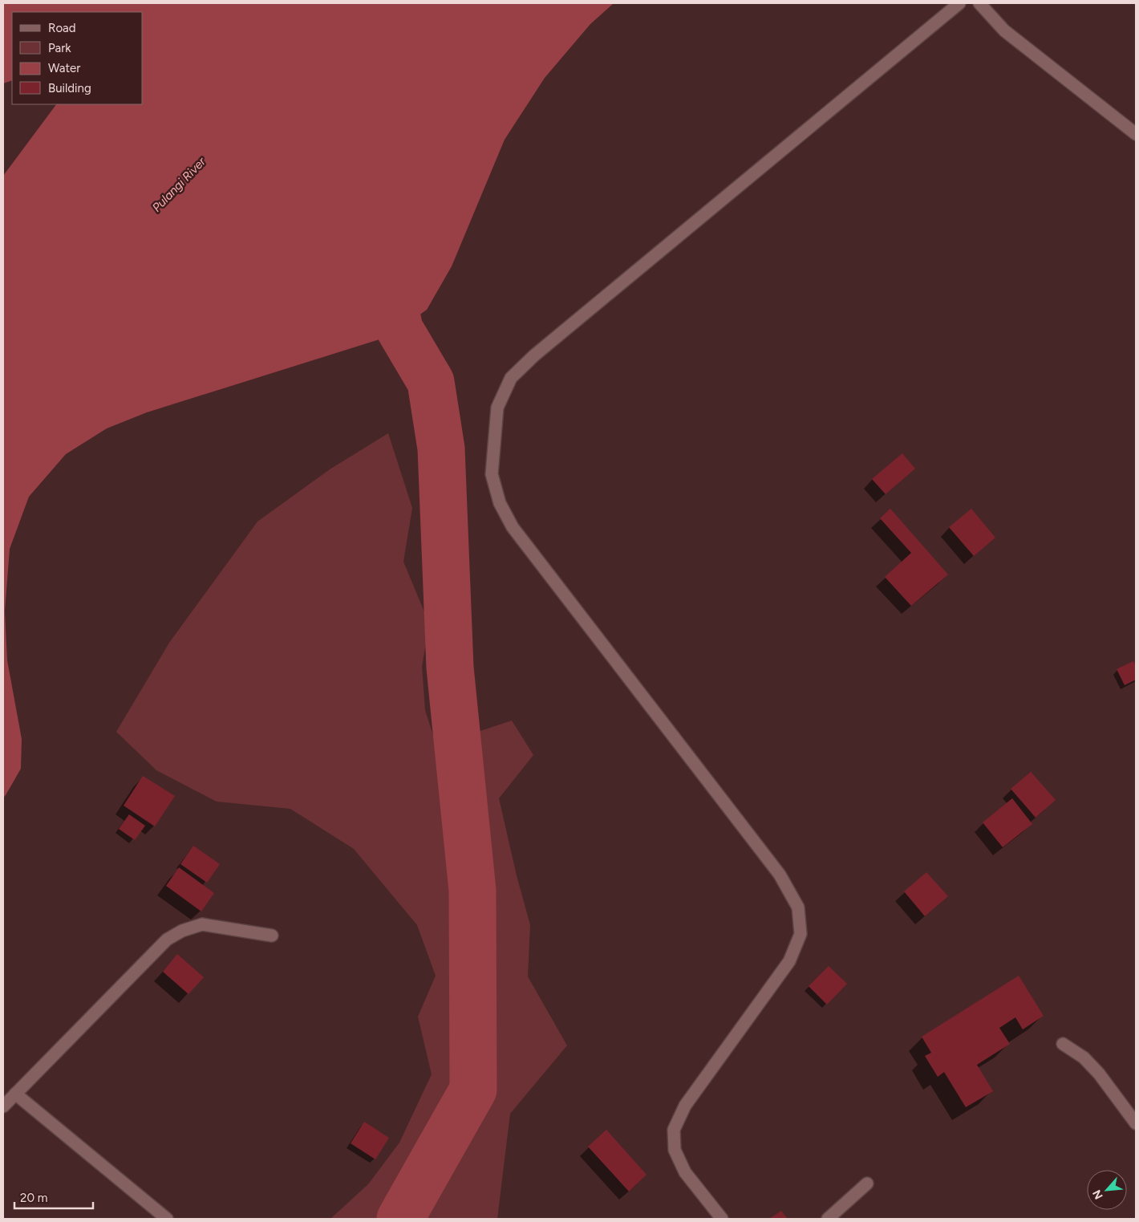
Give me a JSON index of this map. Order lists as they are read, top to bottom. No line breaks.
{"water":["Pulangi River"],"legend":["Road","Park","Water","Building"],"scale_bar":"20 m","north":"bottom left"}
